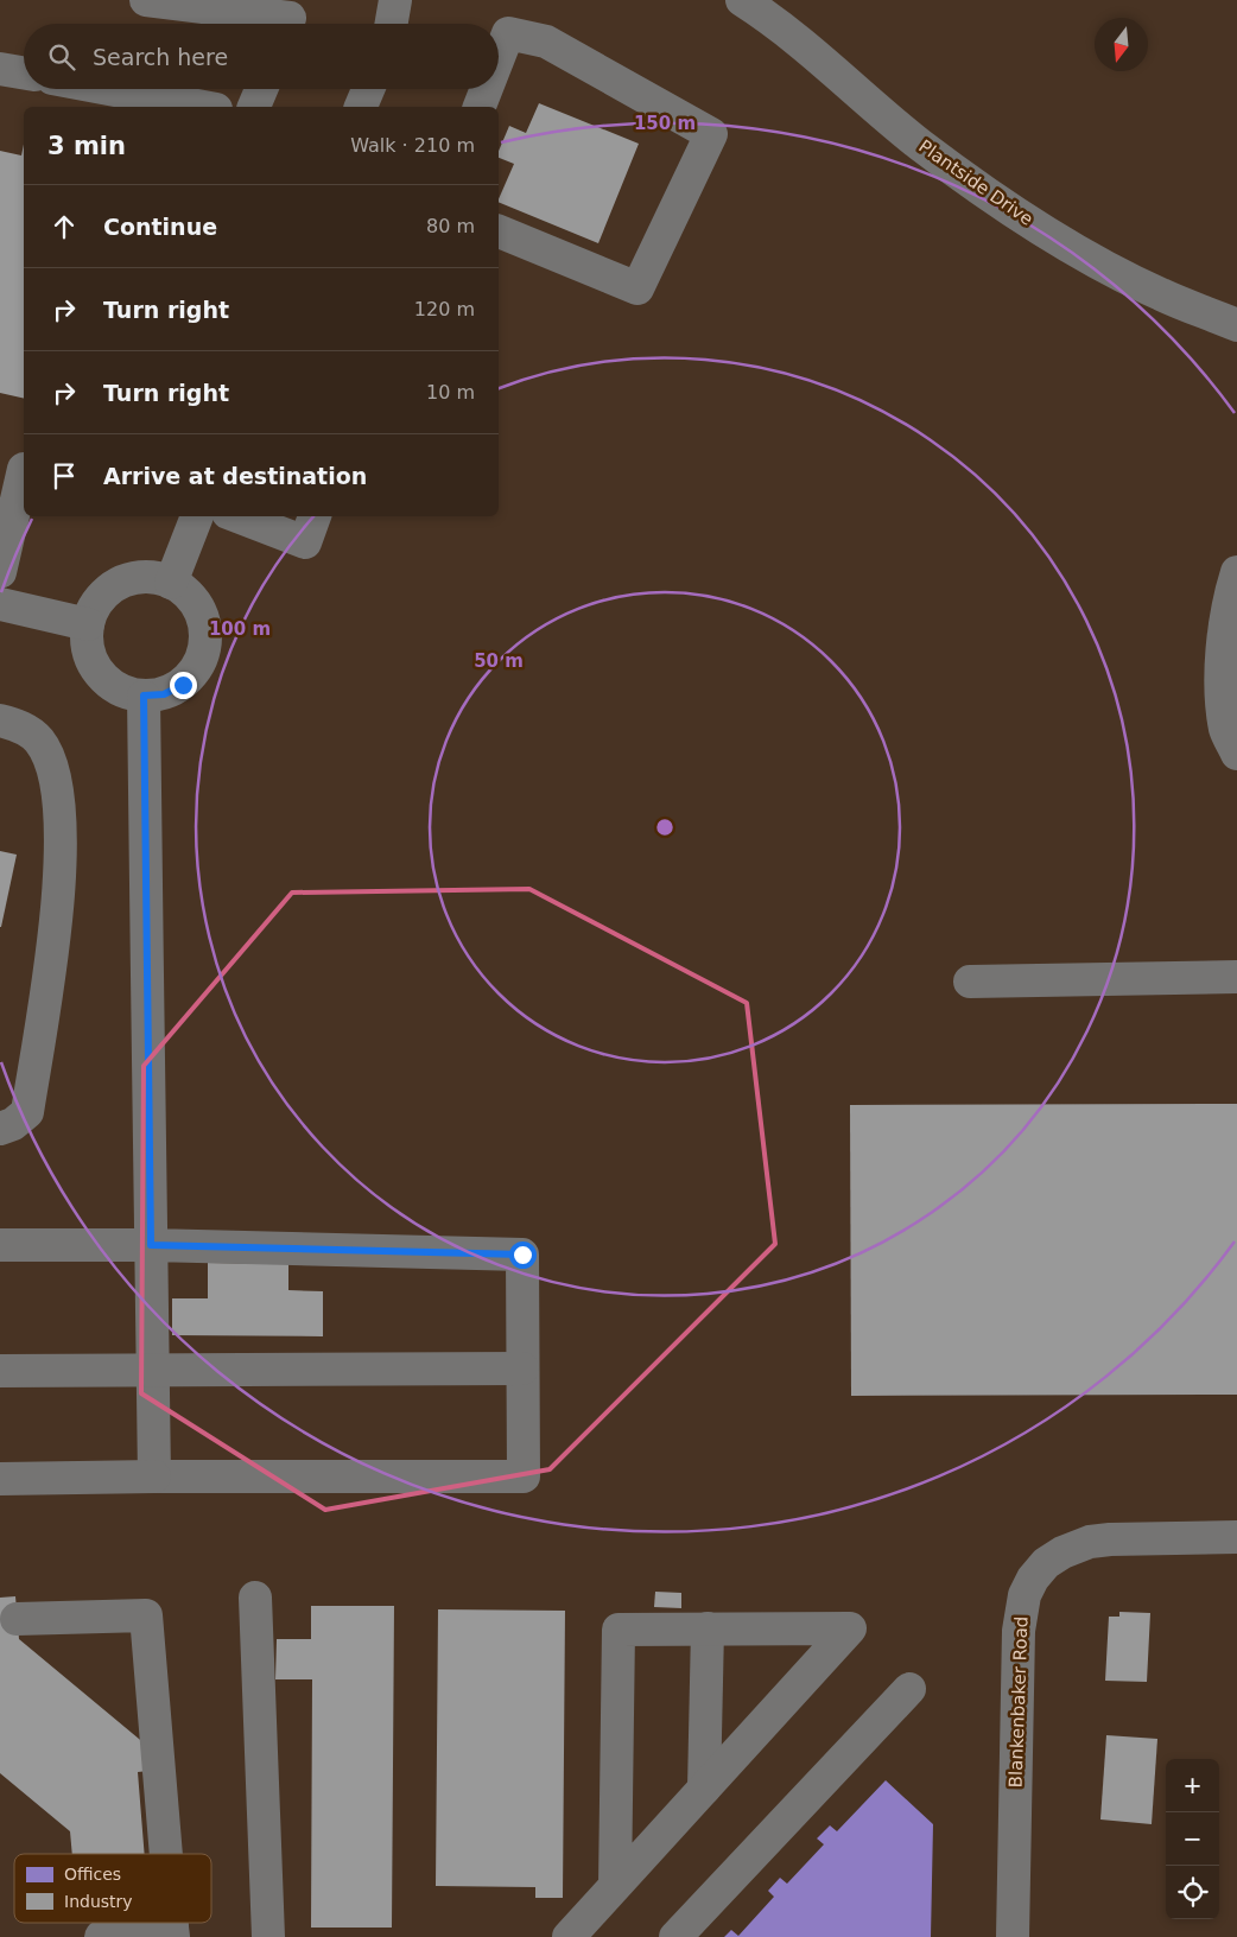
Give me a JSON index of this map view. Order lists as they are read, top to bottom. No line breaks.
{"streets":{"street":["Plantside Drive","Blankenbaker Road"]},"legend":["Offices","Industry"],"north":"bottom","page":{"search":"Search here","heading":["3 min","Walk · 210 m"],"list":[["Continue","80 m"],["Turn right","120 m"],["Turn right","10 m"],"Arrive at destination"],"map_buttons":["+","−"]},"rings":["150 m","100 m","50 m"]}
